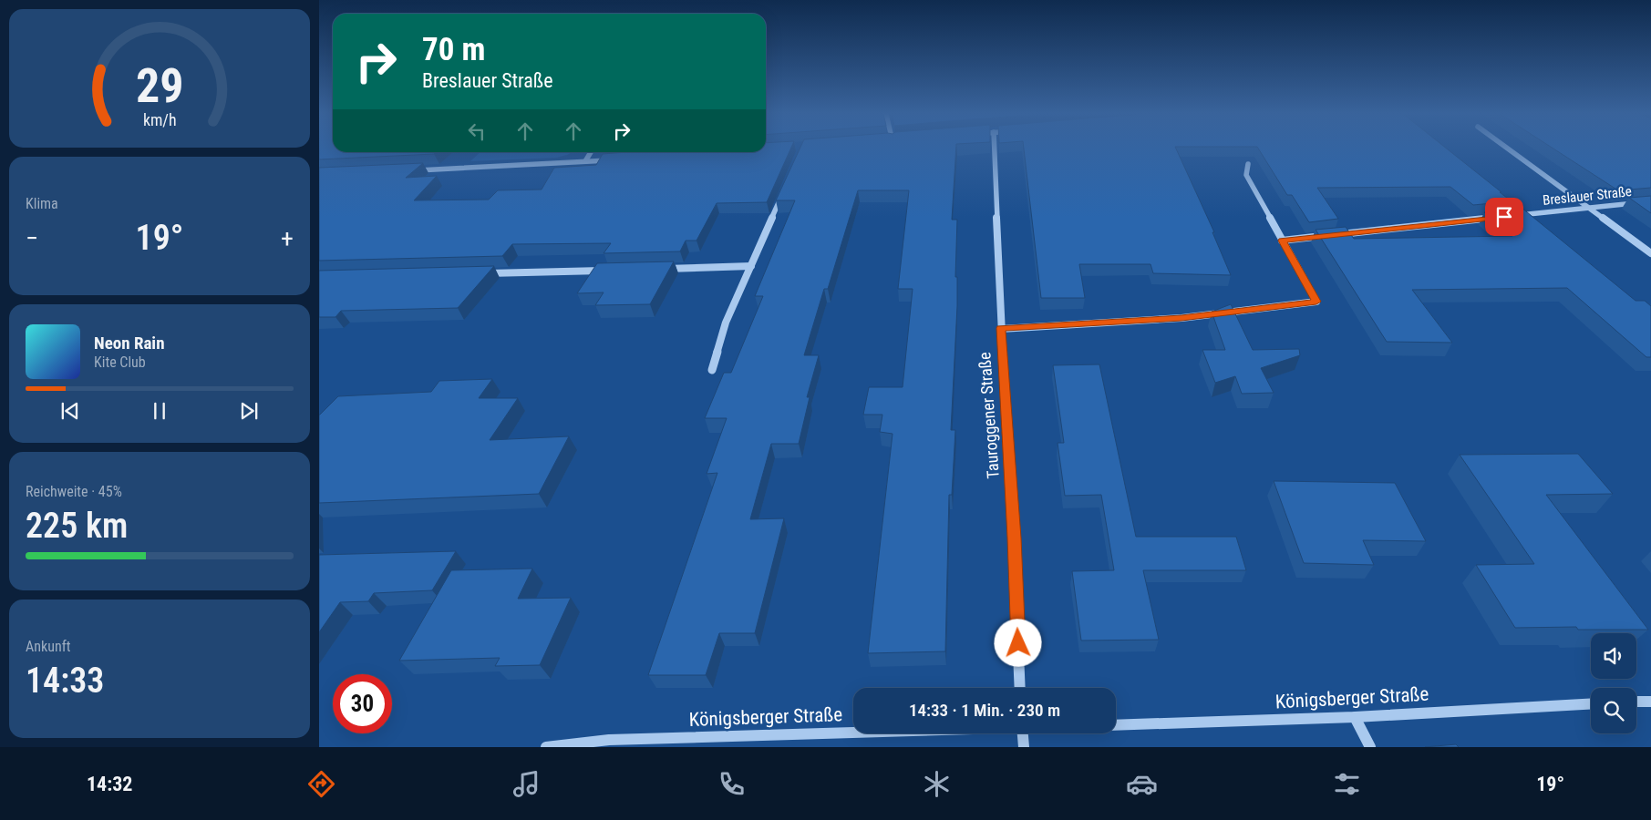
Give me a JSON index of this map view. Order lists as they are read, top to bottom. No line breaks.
{"streets":{"street":["Breslauer Straße","Tauroggener Straße","Königsberger Straße"]},"page":{"turn":["70 m","Breslauer Straße"],"tile":["Klima",["Reichweite · 45%","225 km"],["Ankunft","14:33"]],"heat":["−","19°","+"],"song":["Neon Rain","Kite Club"],"limit":"30","trip":"14:33 · 1 Min. · 230 m","tabs":["14:32","19°"],"gauge":["29","km/h"]}}
